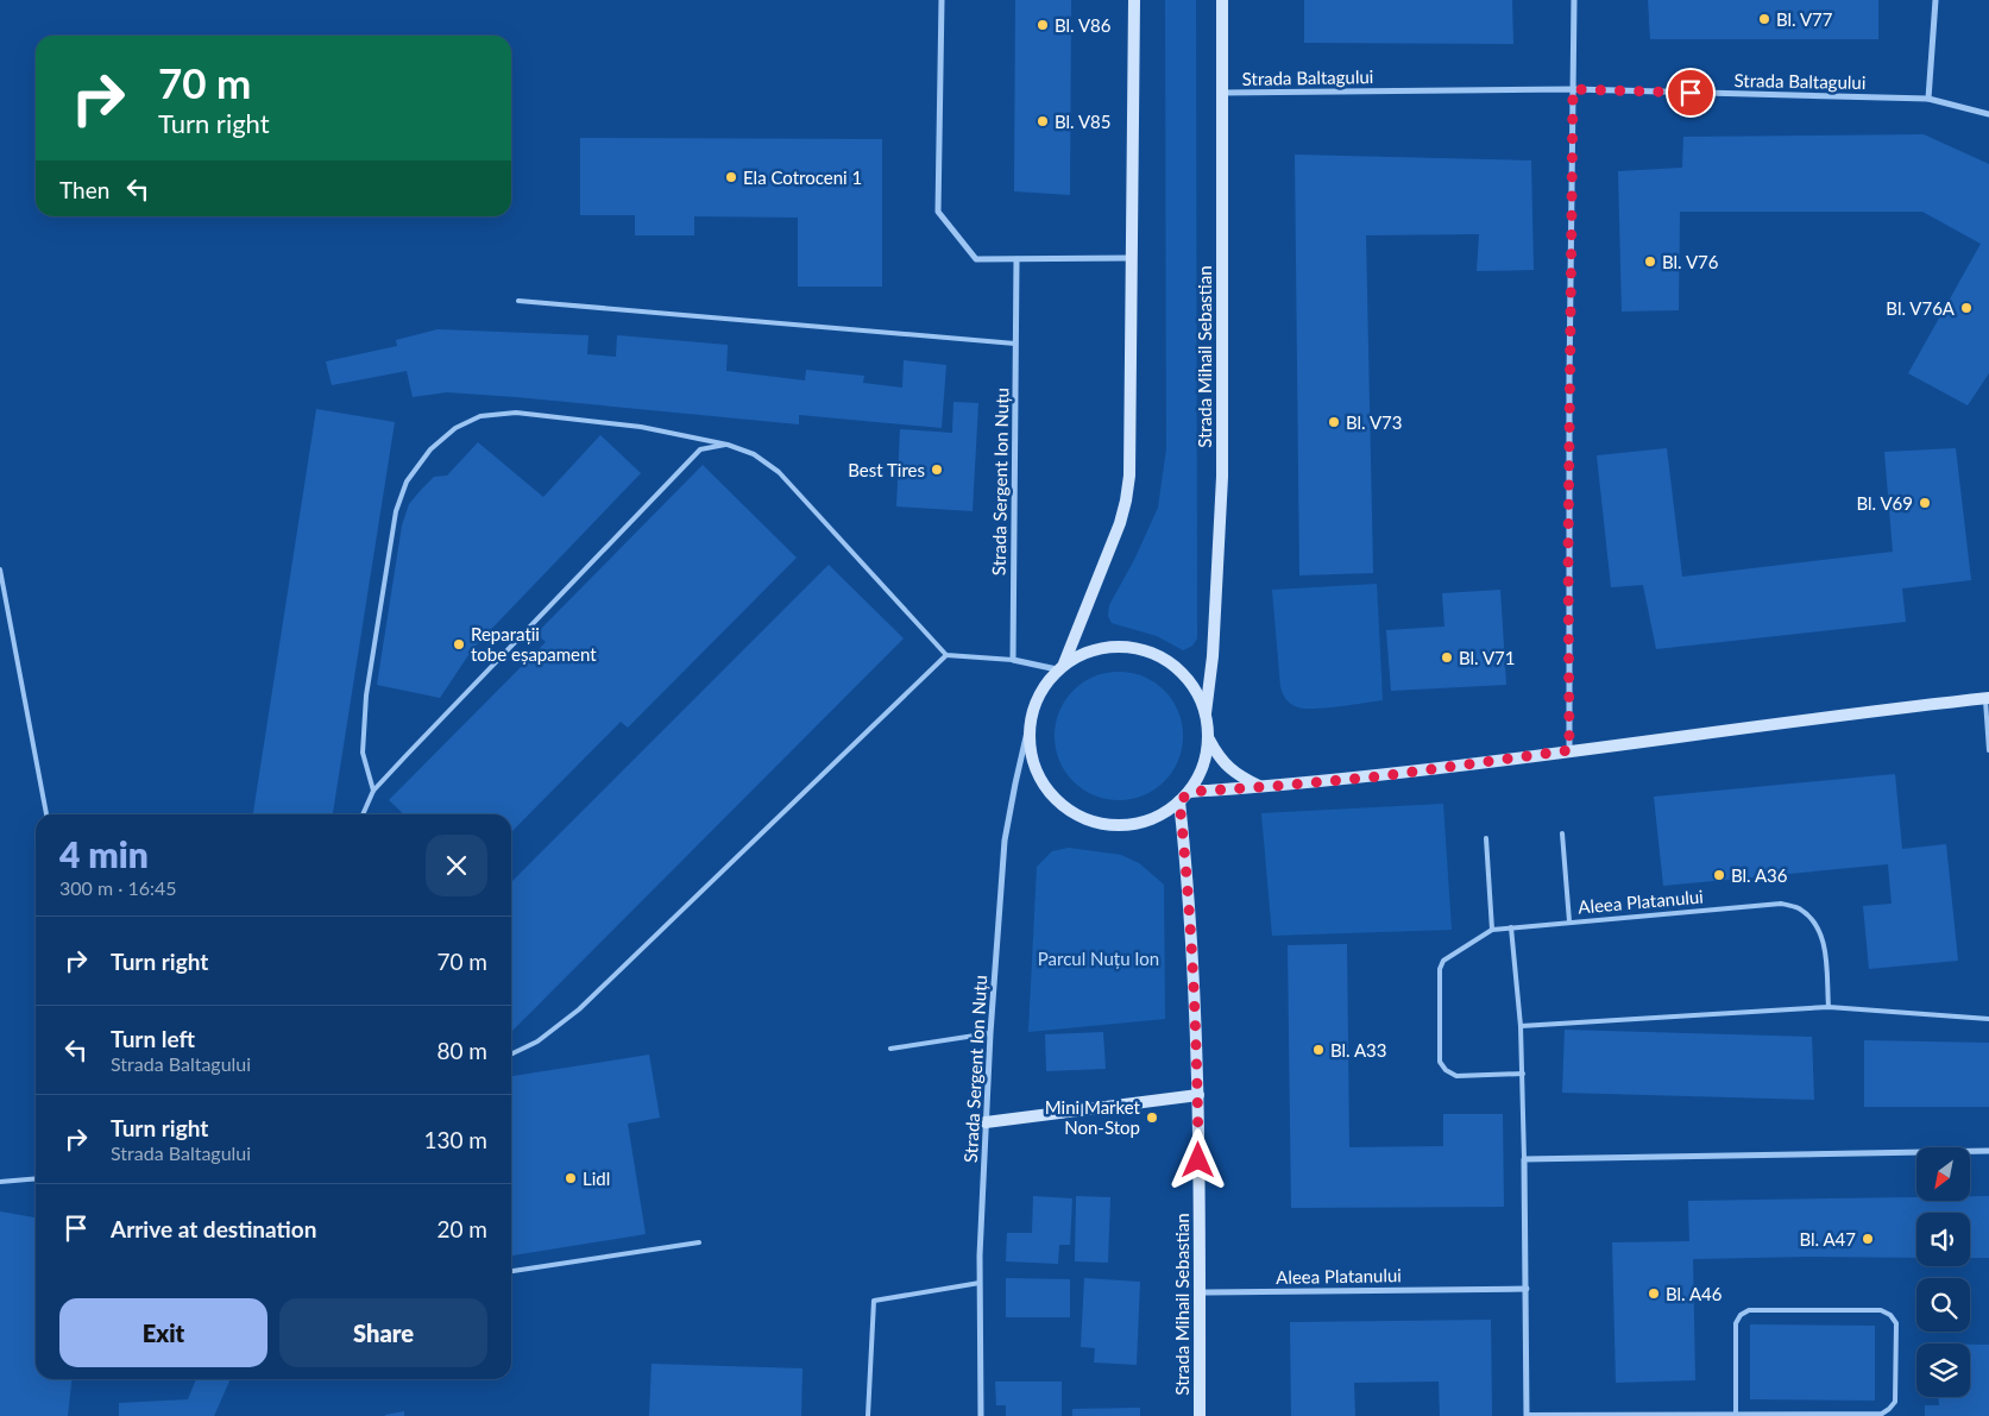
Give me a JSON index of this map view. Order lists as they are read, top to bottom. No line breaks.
{"streets":{"street":["Strada Baltagului","Strada Mihail Sebastian","Strada Sergent Ion Nuțu","Aleea Platanului"]},"crossings":[["Strada Baltagului","Strada Mihail Sebastian"],["Strada Mihail Sebastian","Strada Sergent Ion Nuțu"],["Strada Mihail Sebastian","Aleea Platanului"]],"parks":["Parcul Nuțu Ion"],"places":["Bl. V77","Bl. V86","Bl. V85","Ela Cotroceni 1","Bl. V76","Bl. V76A","Bl. V73","Best Tires","Bl. V69","Reparații tobe eșapament","Bl. V71","Bl. A36","Bl. A33","Mini Market Non-Stop","Lidl","Bl. A47","Bl. A46"],"north":"bottom left","page":{"turn":["70 m","Turn right"],"then":"Then","heading":["4 min","300 m · 16:45"],"list":[{"name":"Turn right","value":"70 m"},{"name":"Turn left","note":"Strada Baltagului","value":"80 m"},{"name":"Turn right","note":"Strada Baltagului","value":"130 m"},{"name":"Arrive at destination","value":"20 m"}],"buttons":["Exit","Share"]}}
